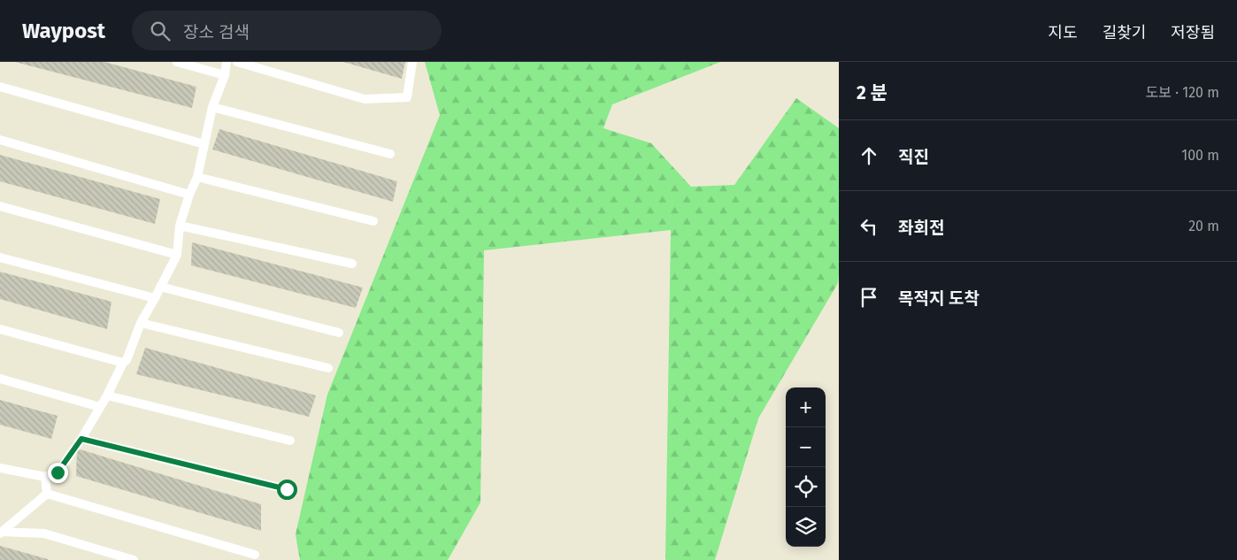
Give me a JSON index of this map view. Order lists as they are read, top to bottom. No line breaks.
{"page":{"header":"Waypost","search":"장소 검색","nav":["지도","길찾기","저장됨"],"heading":["2 분","도보 · 120 m"],"list":[["직진","100 m"],["좌회전","20 m"],"목적지 도착"],"map_buttons":["+","−"]}}
